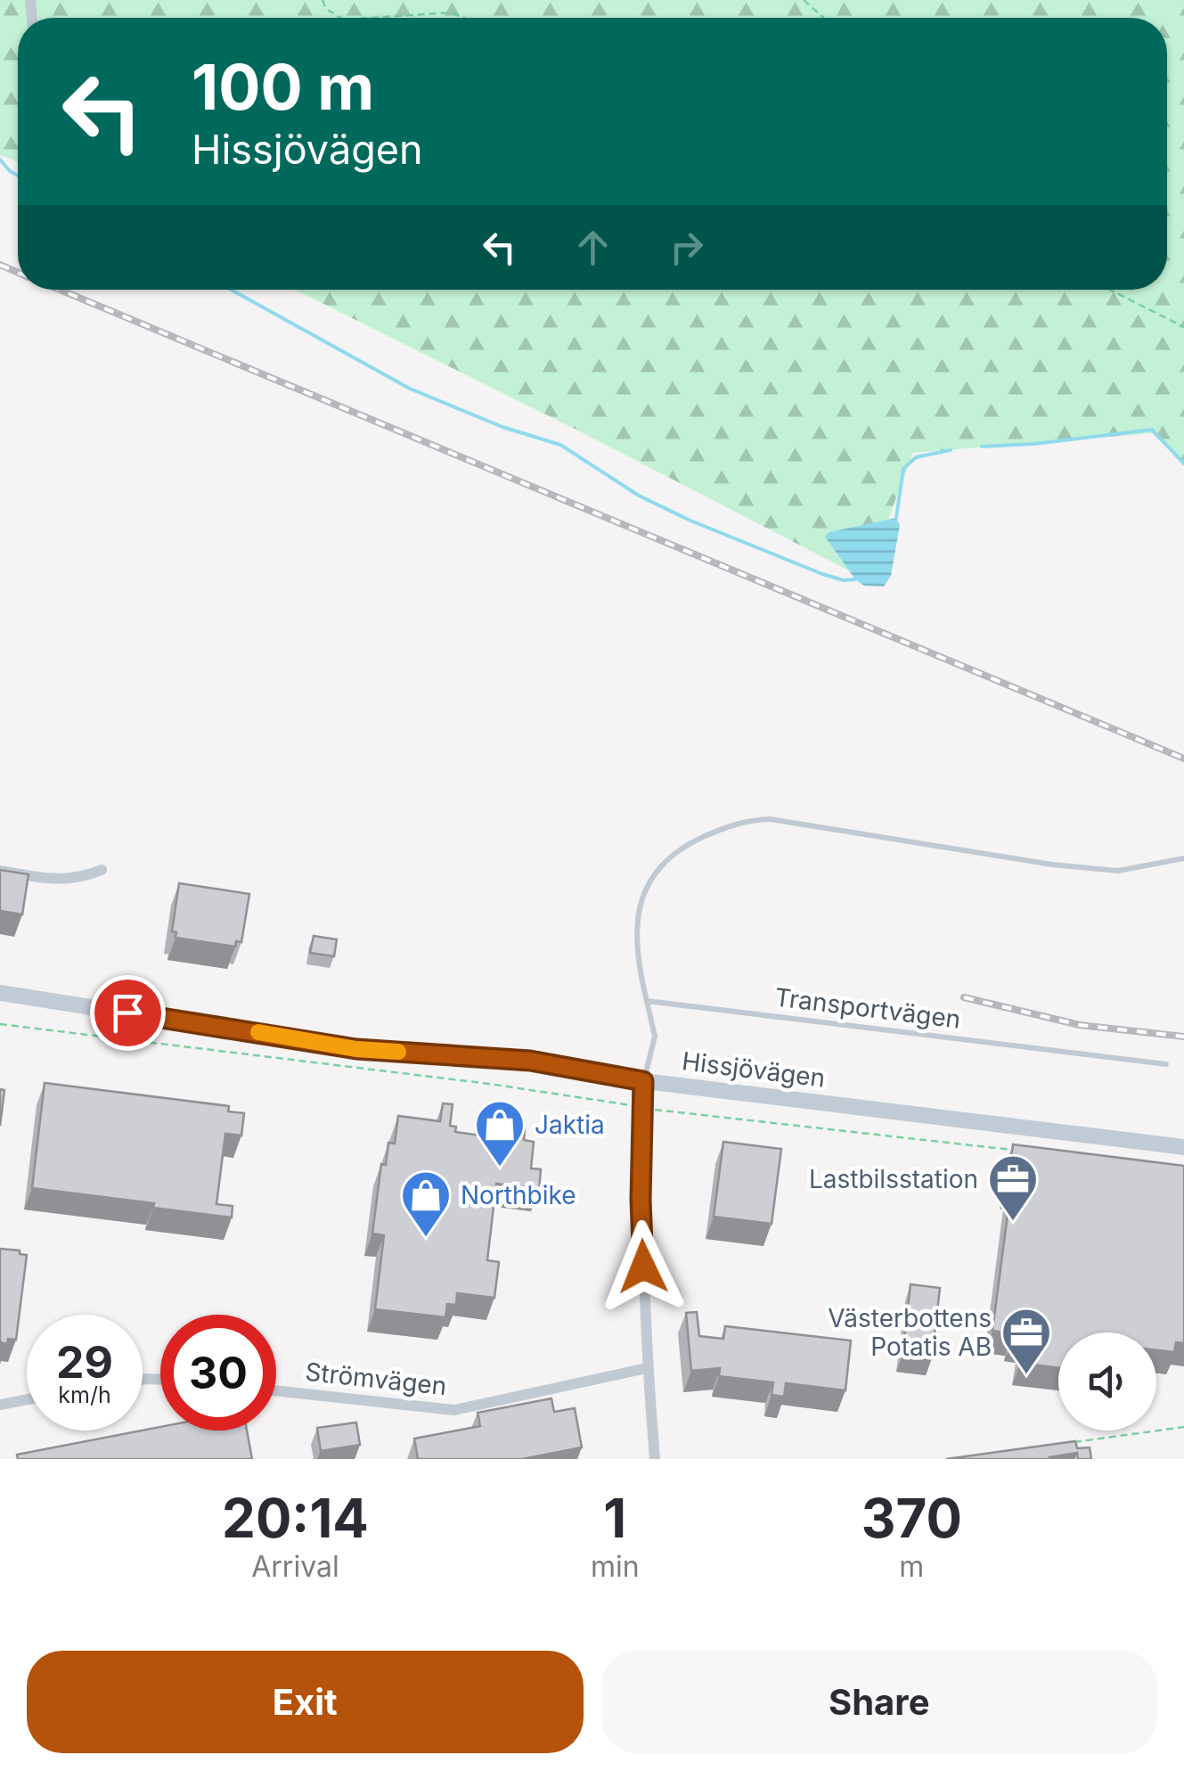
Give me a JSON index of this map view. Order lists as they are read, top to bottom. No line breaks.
{"streets":{"main road":["Hissjövägen"],"street":["Strömvägen"],"lane":["Transportvägen"]},"places":{"shop":["Jaktia","Northbike"],"office":["Lastbilsstation","Västerbottens Potatis AB"]},"page":{"turn":["100 m","Hissjövägen"],"speed":"29 km/h","limit":"30","eta":["20:14","Arrival","1","min","370","m"],"buttons":["Exit","Share"]}}
